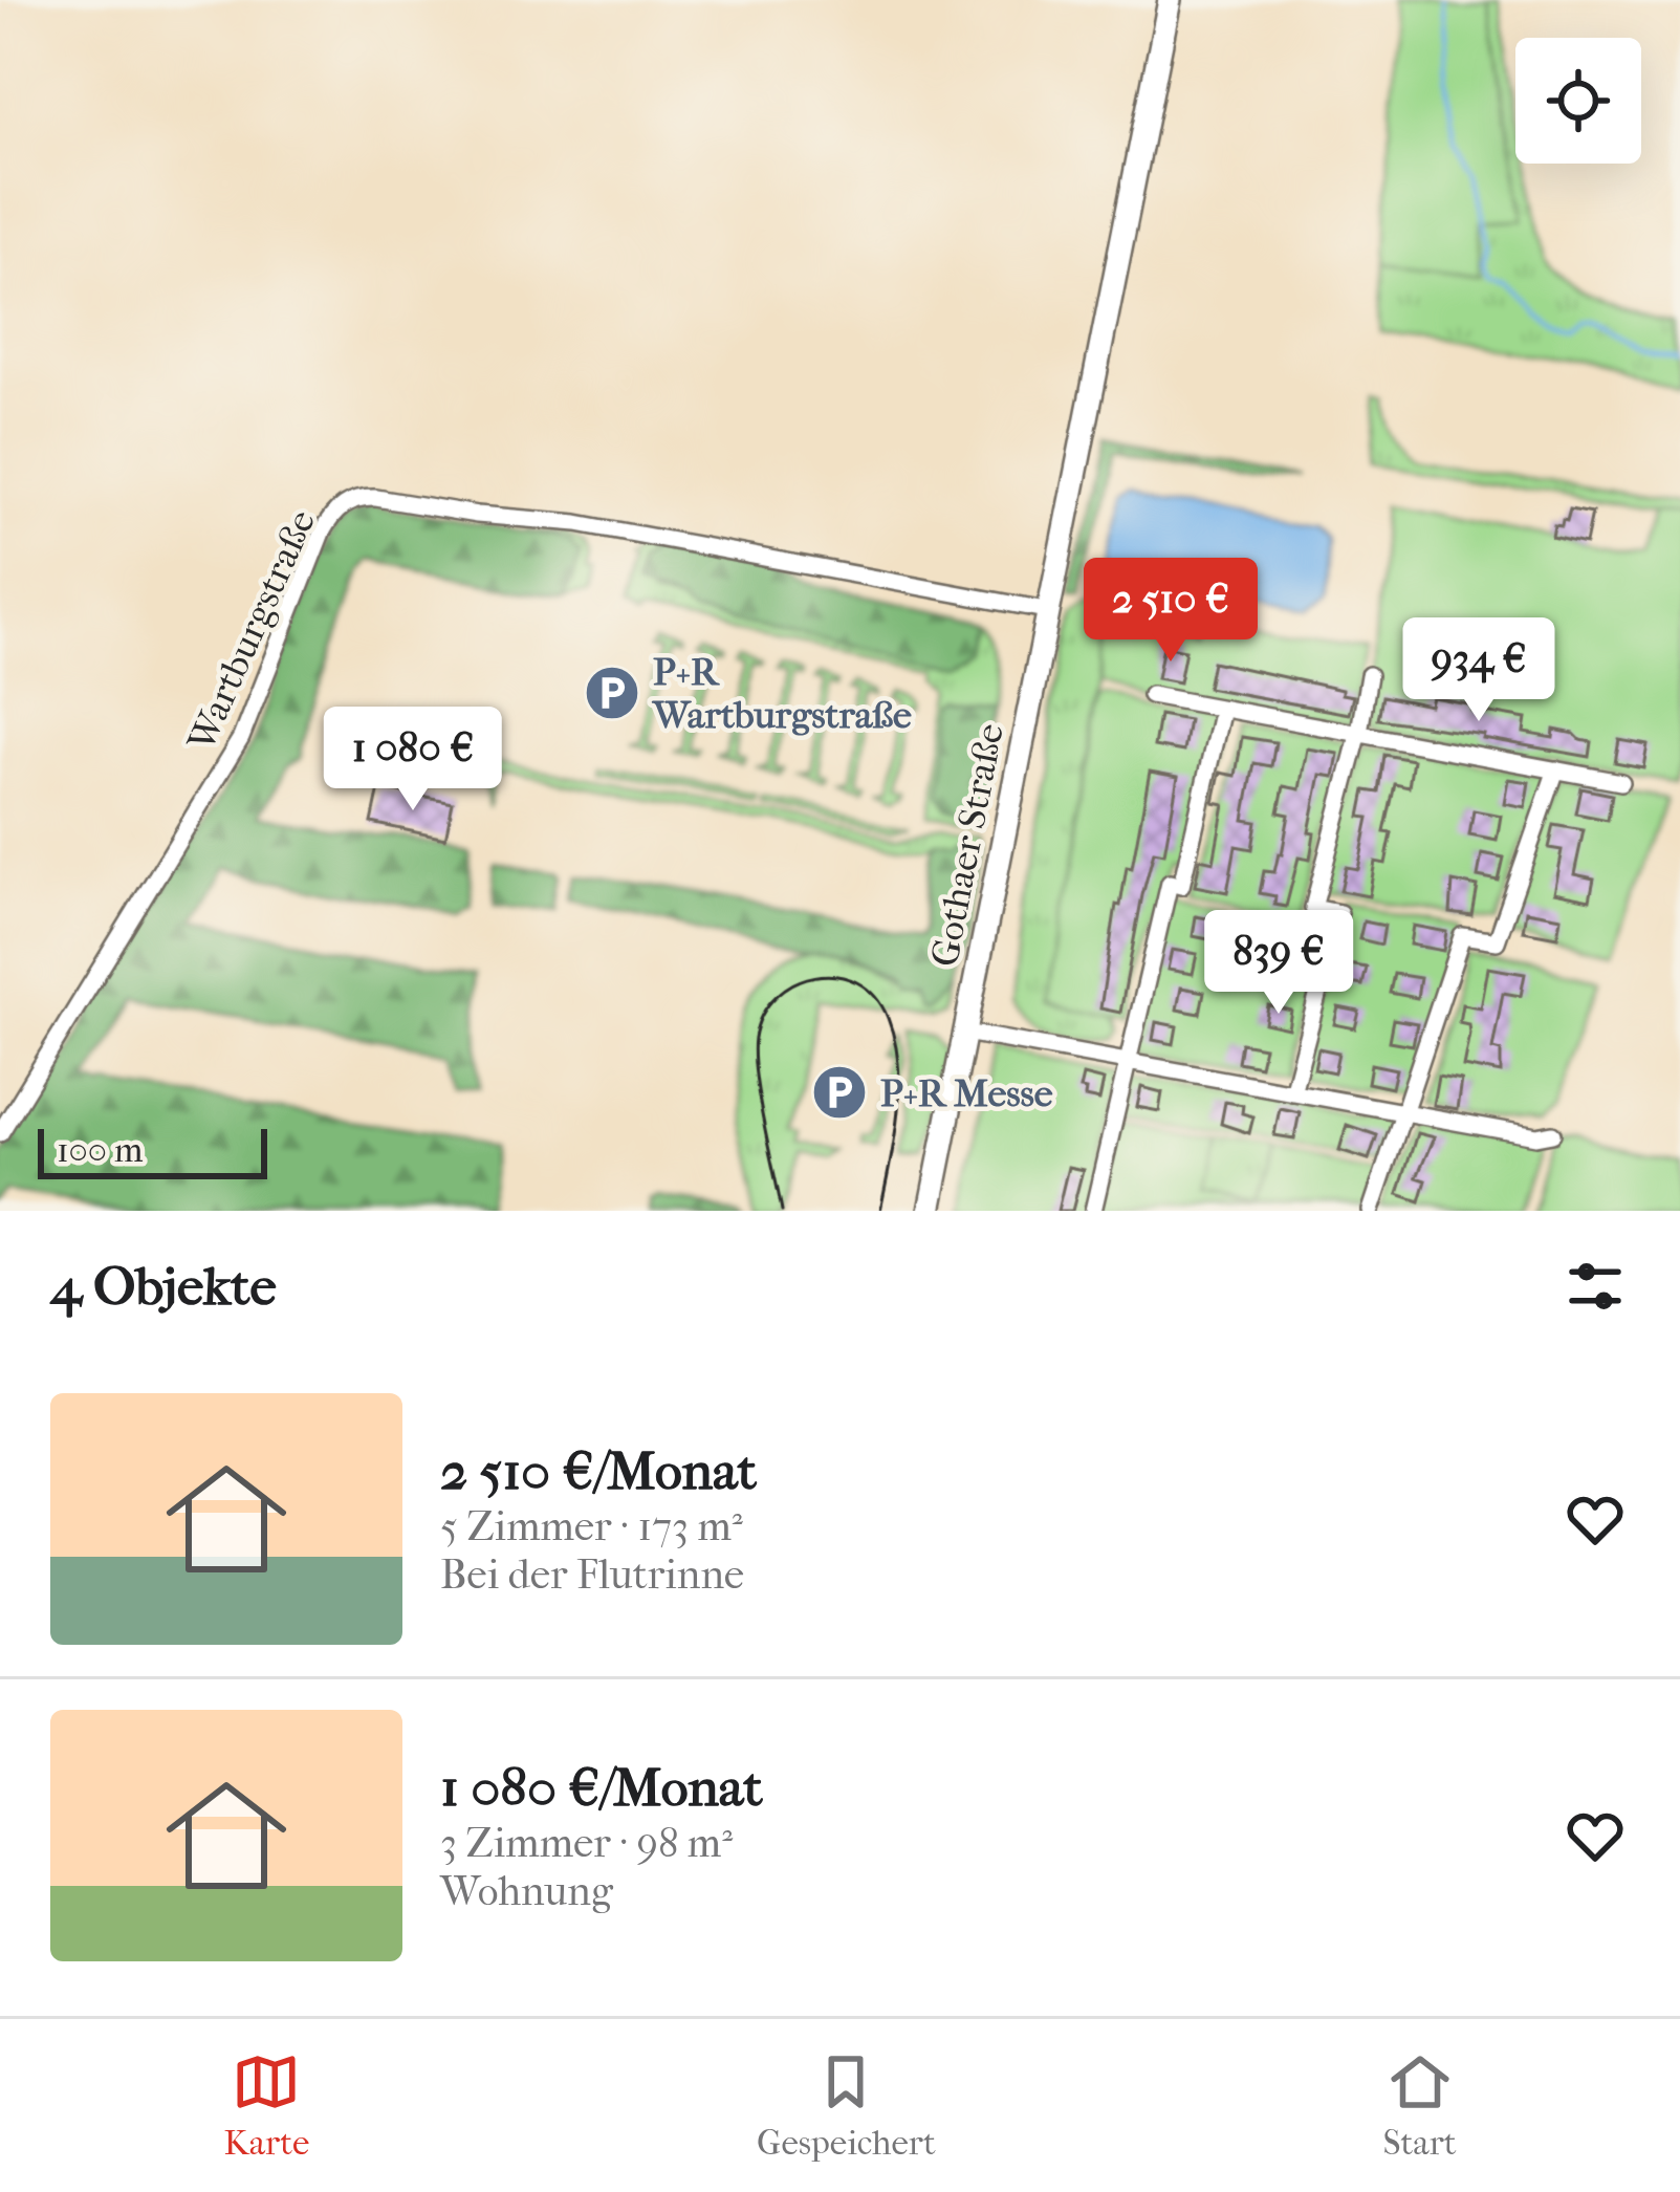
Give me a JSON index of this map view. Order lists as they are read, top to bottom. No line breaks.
{"streets":{"main road":["Gothaer Straße"],"street":["Wartburgstraße"]},"crossings":[["Wartburgstraße","Gothaer Straße"]],"places":{"parking":["P+R Wartburgstraße","P+R Messe"]},"scale_bar":"100 m","page":{"price":["2 510 €","934 €","1 080 €","839 €"],"scale":"100 m","heading":"4 Objekte","list":[{"name":"2 510 €/Monat","note":"5 Zimmer · 173 m² · Bei der Flutrinne"},{"name":"1 080 €/Monat","note":"3 Zimmer · 98 m² · Wohnung"}],"tabs":["Karte","Gespeichert","Start"]}}
